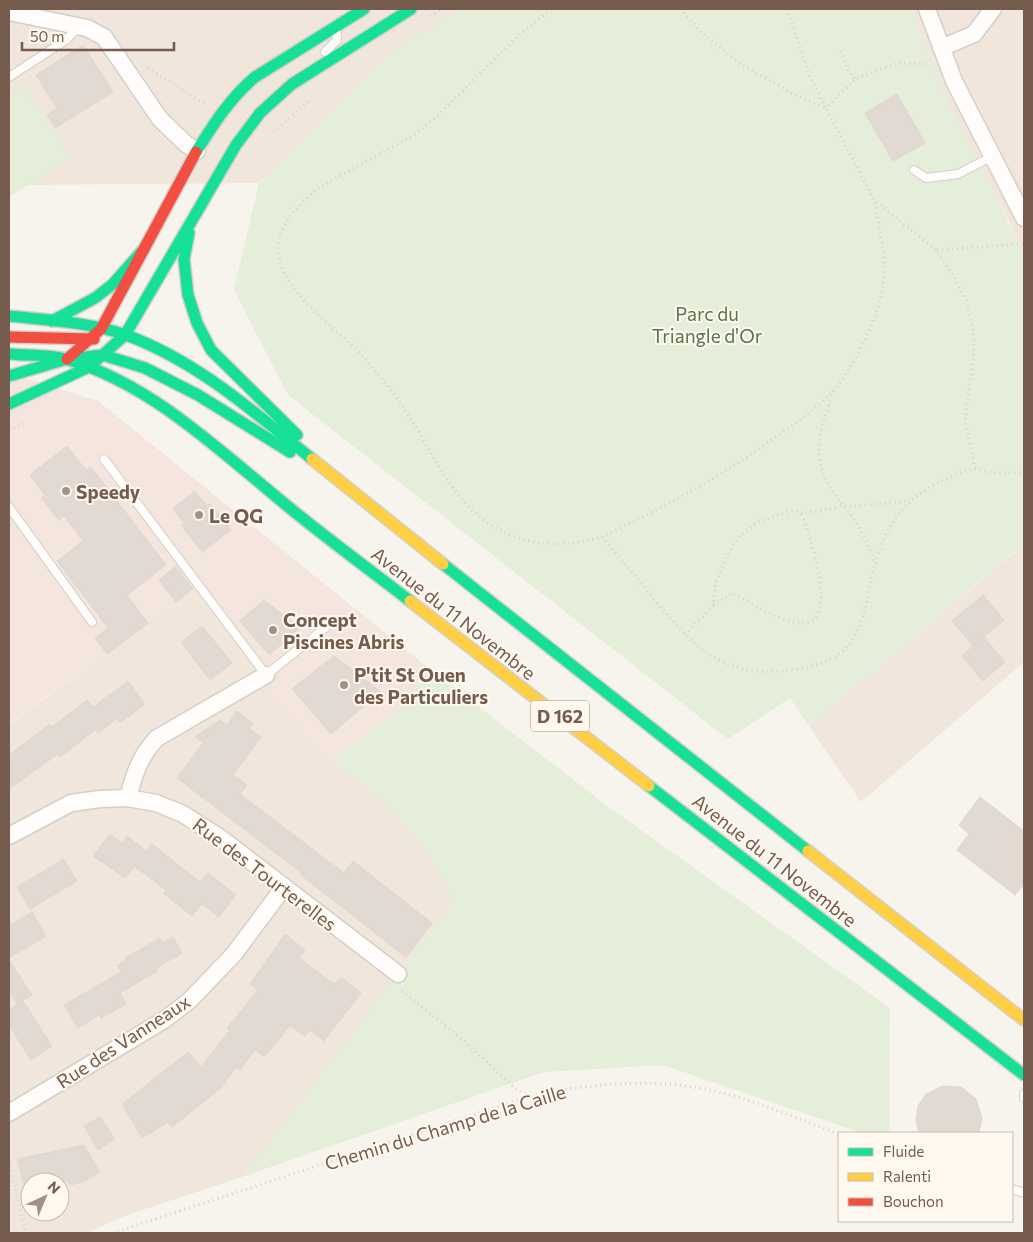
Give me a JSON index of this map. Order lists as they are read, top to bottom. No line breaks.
{"streets":{"main road":["Avenue du 11 Novembre","D 162"],"street":["Rue des Tourterelles","Rue des Vanneaux"],"path":["Chemin du Champ de la Caille"]},"crossings":[["Avenue du 11 Novembre","D 162"],["Rue des Tourterelles","Rue des Vanneaux"]],"parks":["Parc du Triangle d'Or"],"places":["Speedy","Le QG","Concept Piscines Abris","P'tit St Ouen des Particuliers"],"legend":["Fluide","Ralenti","Bouchon"],"scale_bar":"50 m","north":"top right"}
